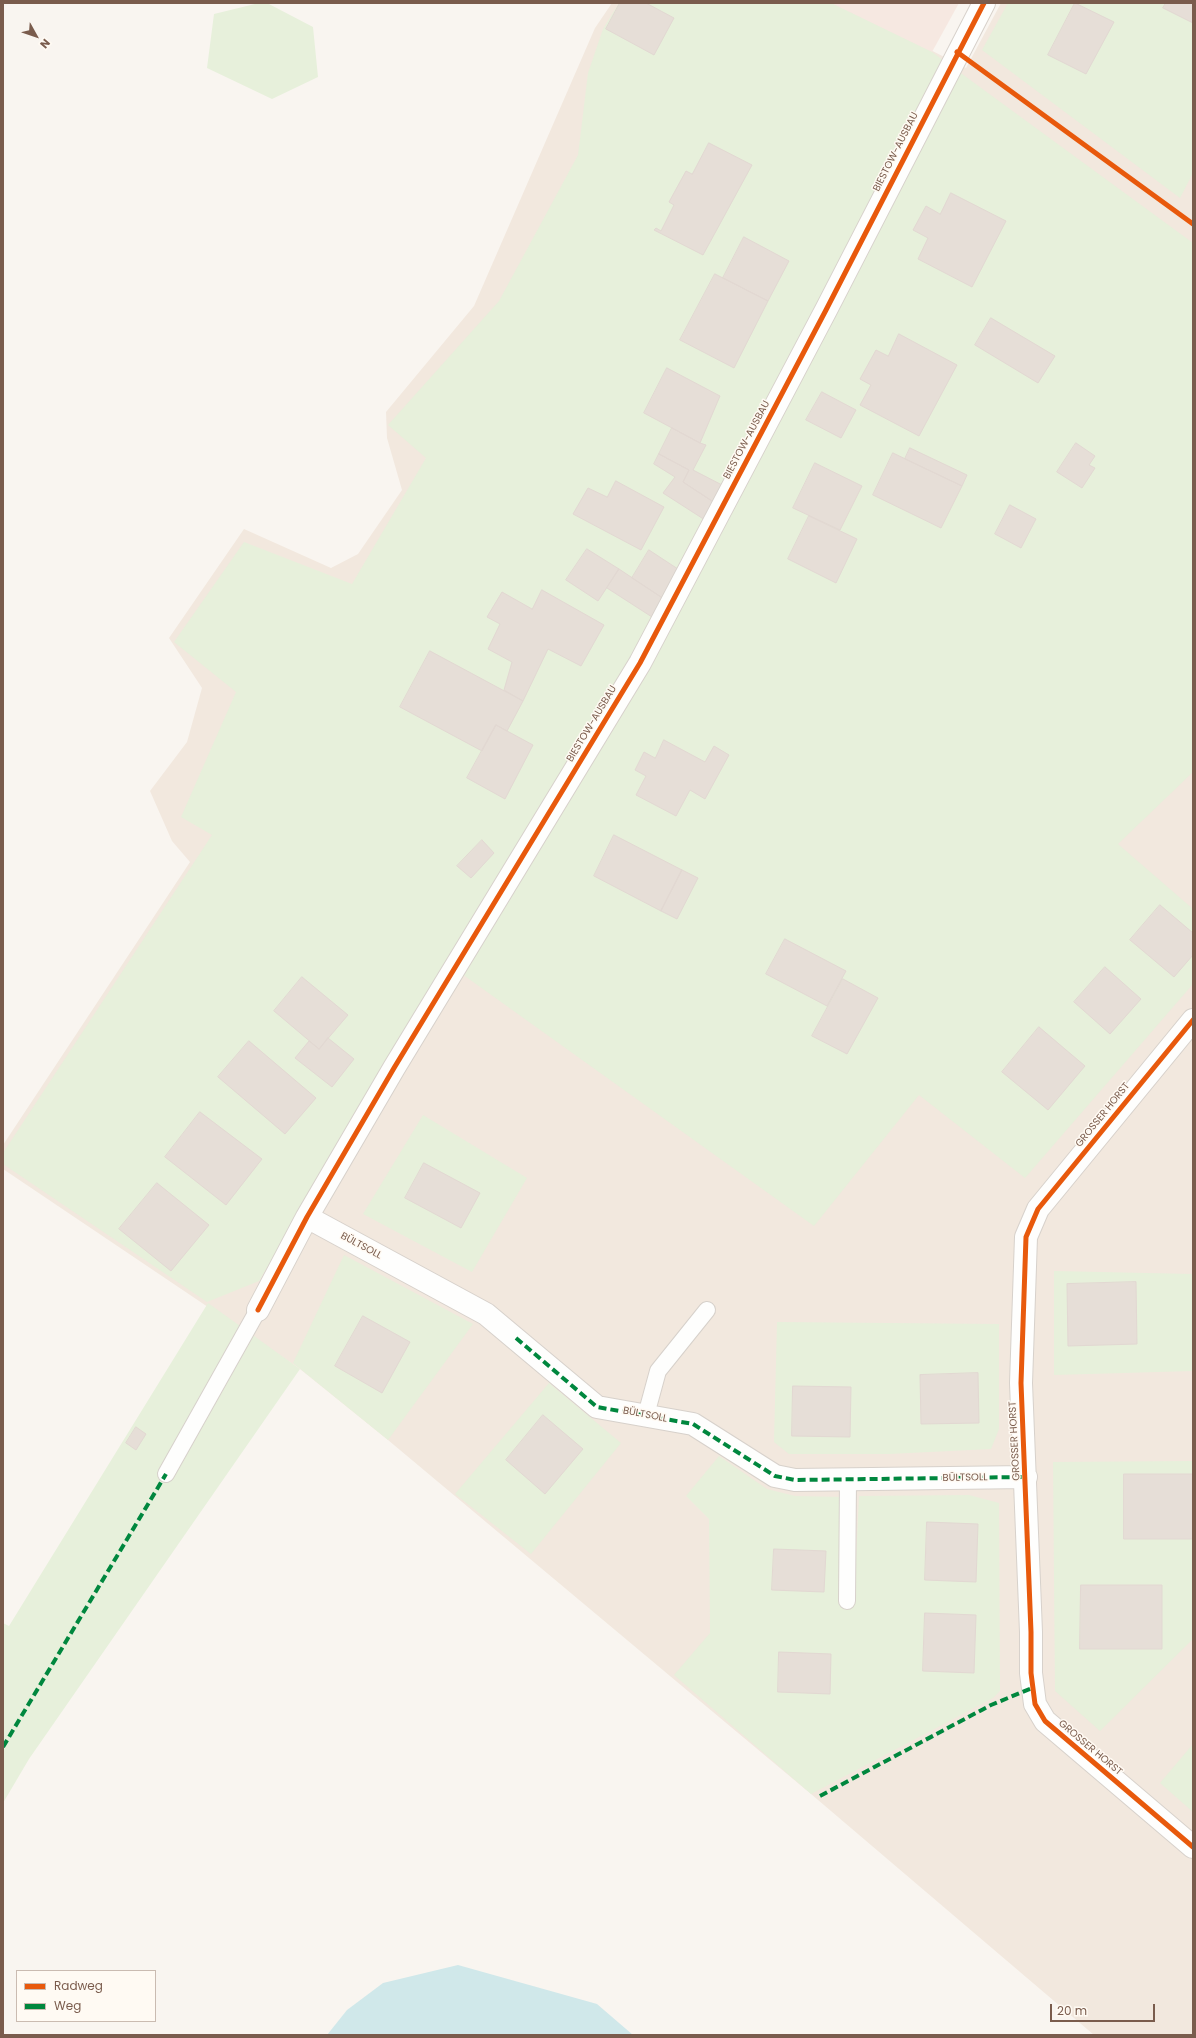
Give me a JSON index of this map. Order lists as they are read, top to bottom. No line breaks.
{"streets":{"street":["BIESTOW-AUSBAU","GROSSER HORST","BÜLTSOLL"]},"crossings":[["BIESTOW-AUSBAU","BÜLTSOLL"],["GROSSER HORST","BÜLTSOLL"]],"legend":["Radweg","Weg"],"scale_bar":"20 m","north":"bottom right"}
